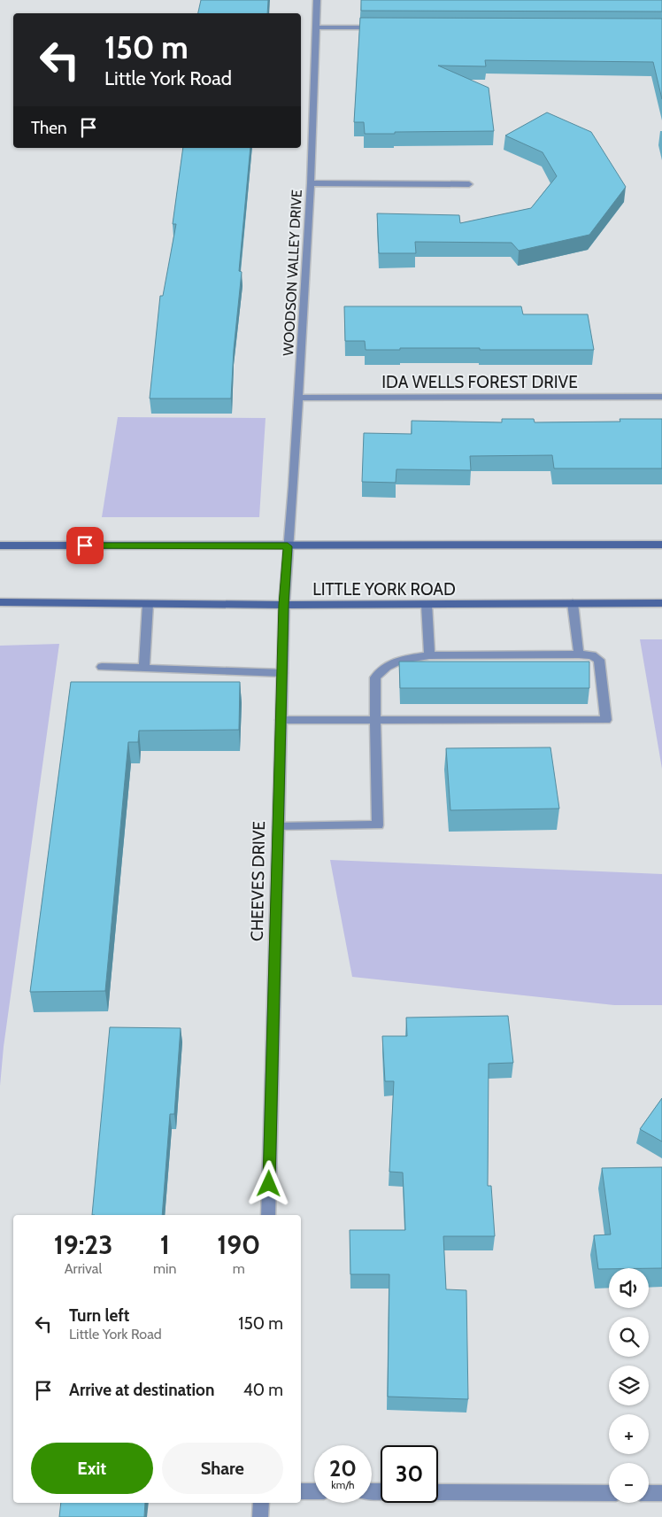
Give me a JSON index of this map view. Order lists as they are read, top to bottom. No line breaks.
{"streets":{"main road":["LITTLE YORK ROAD"],"street":["WOODSON VALLEY DRIVE","IDA WELLS FOREST DRIVE","CHEEVES DRIVE"]},"crossings":[["WOODSON VALLEY DRIVE","IDA WELLS FOREST DRIVE"],["WOODSON VALLEY DRIVE","CHEEVES DRIVE"],["LITTLE YORK ROAD","CHEEVES DRIVE"]],"page":{"turn":["150 m","Little York Road"],"then":"Then","eta":["19:23","Arrival","1","min","190","m"],"map_buttons":["+","−"],"list":[{"name":"Turn left","note":"Little York Road","value":"150 m"},{"name":"Arrive at destination","value":"40 m"}],"buttons":["Exit","Share"],"speed":"20 km/h","limit":"30"}}
